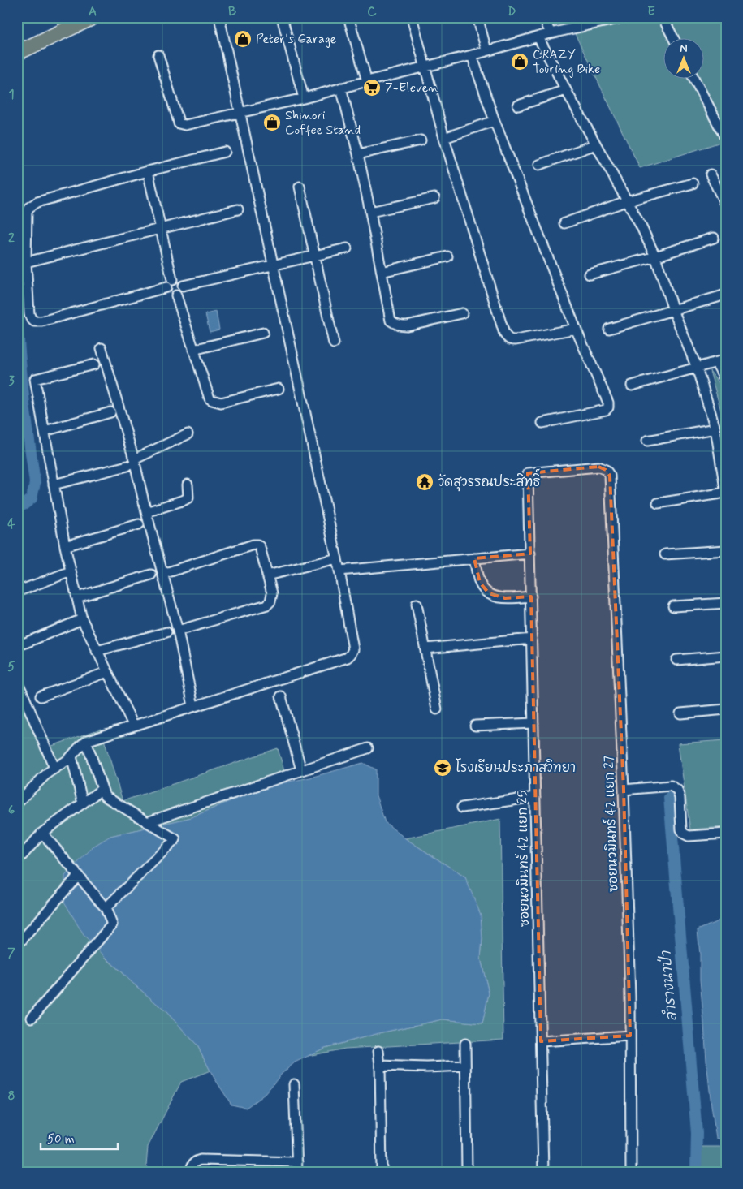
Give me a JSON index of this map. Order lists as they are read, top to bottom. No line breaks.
{"streets":{"street":["ซอยนวมินทร์ 42 แยก 27","ซอยนวมินทร์ 42 แยก 25"]},"crossings":[["ซอยนวมินทร์ 42 แยก 27","ซอยนวมินทร์ 42 แยก 25"]],"water":["ลำรางนาป่า"],"places":{"shop":["Peter's Garage","CRAZY Touring Bike","Shinori Coffee Stand"],"supermarket":["7-Eleven"],"temple":["วัดสุวรรณประสิทธิ์"],"school or university":["โรงเรียนประภาสวิทยา"]},"scale_bar":"50 m","north":"top","grid":{"columns":["A","B","C","D","E"],"rows":["1","2","3","4","5","6","7","8"]}}
